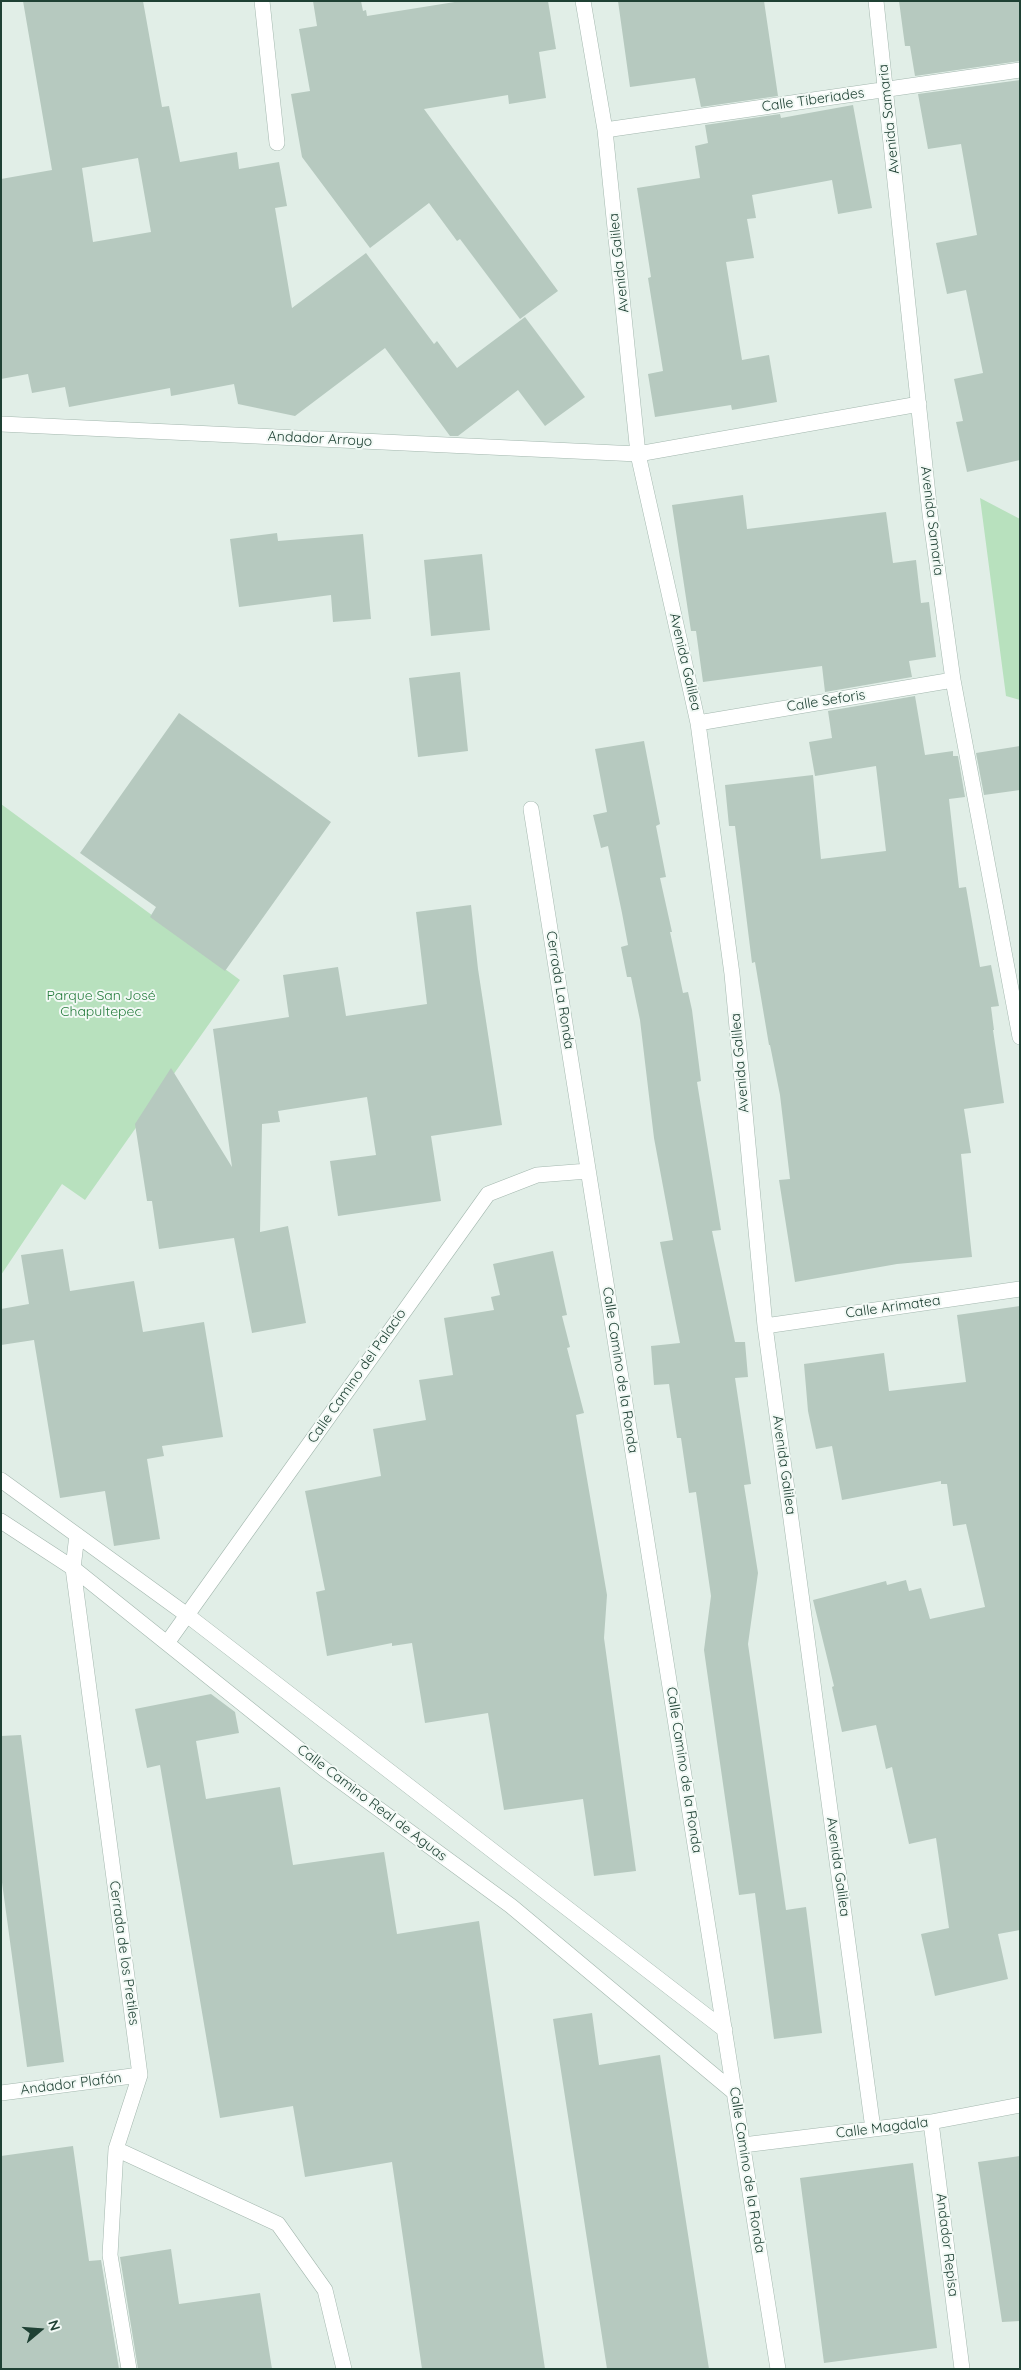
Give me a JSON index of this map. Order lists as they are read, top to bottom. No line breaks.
{"streets":{"street":["Calle Tiberiades","Avenida Samaria","Avenida Galilea","Andador Arroyo","Calle Seforis","Cerrada La Ronda","Calle Arimatea","Calle Camino de la Ronda","Calle Camino del Palacio","Calle Camino Real de Aguas","Cerrada de los Pretiles","Andador Plafón","Calle Magdala","Andador Repisa"]},"crossings":[["Calle Tiberiades","Avenida Samaria"],["Calle Tiberiades","Avenida Galilea"],["Avenida Samaria","Andador Arroyo"],["Avenida Samaria","Calle Seforis"],["Avenida Galilea","Andador Arroyo"],["Avenida Galilea","Calle Seforis"],["Avenida Galilea","Calle Arimatea"],["Avenida Galilea","Calle Magdala"],["Cerrada La Ronda","Calle Camino de la Ronda"],["Cerrada La Ronda","Calle Camino del Palacio"],["Calle Camino de la Ronda","Calle Camino del Palacio"],["Calle Camino de la Ronda","Calle Camino Real de Aguas"],["Calle Camino de la Ronda","Calle Magdala"],["Calle Camino del Palacio","Calle Camino Real de Aguas"],["Calle Camino Real de Aguas","Cerrada de los Pretiles"],["Cerrada de los Pretiles","Andador Plafón"],["Calle Magdala","Andador Repisa"]],"parks":["Parque San José Chapultepec"],"north":"right"}
